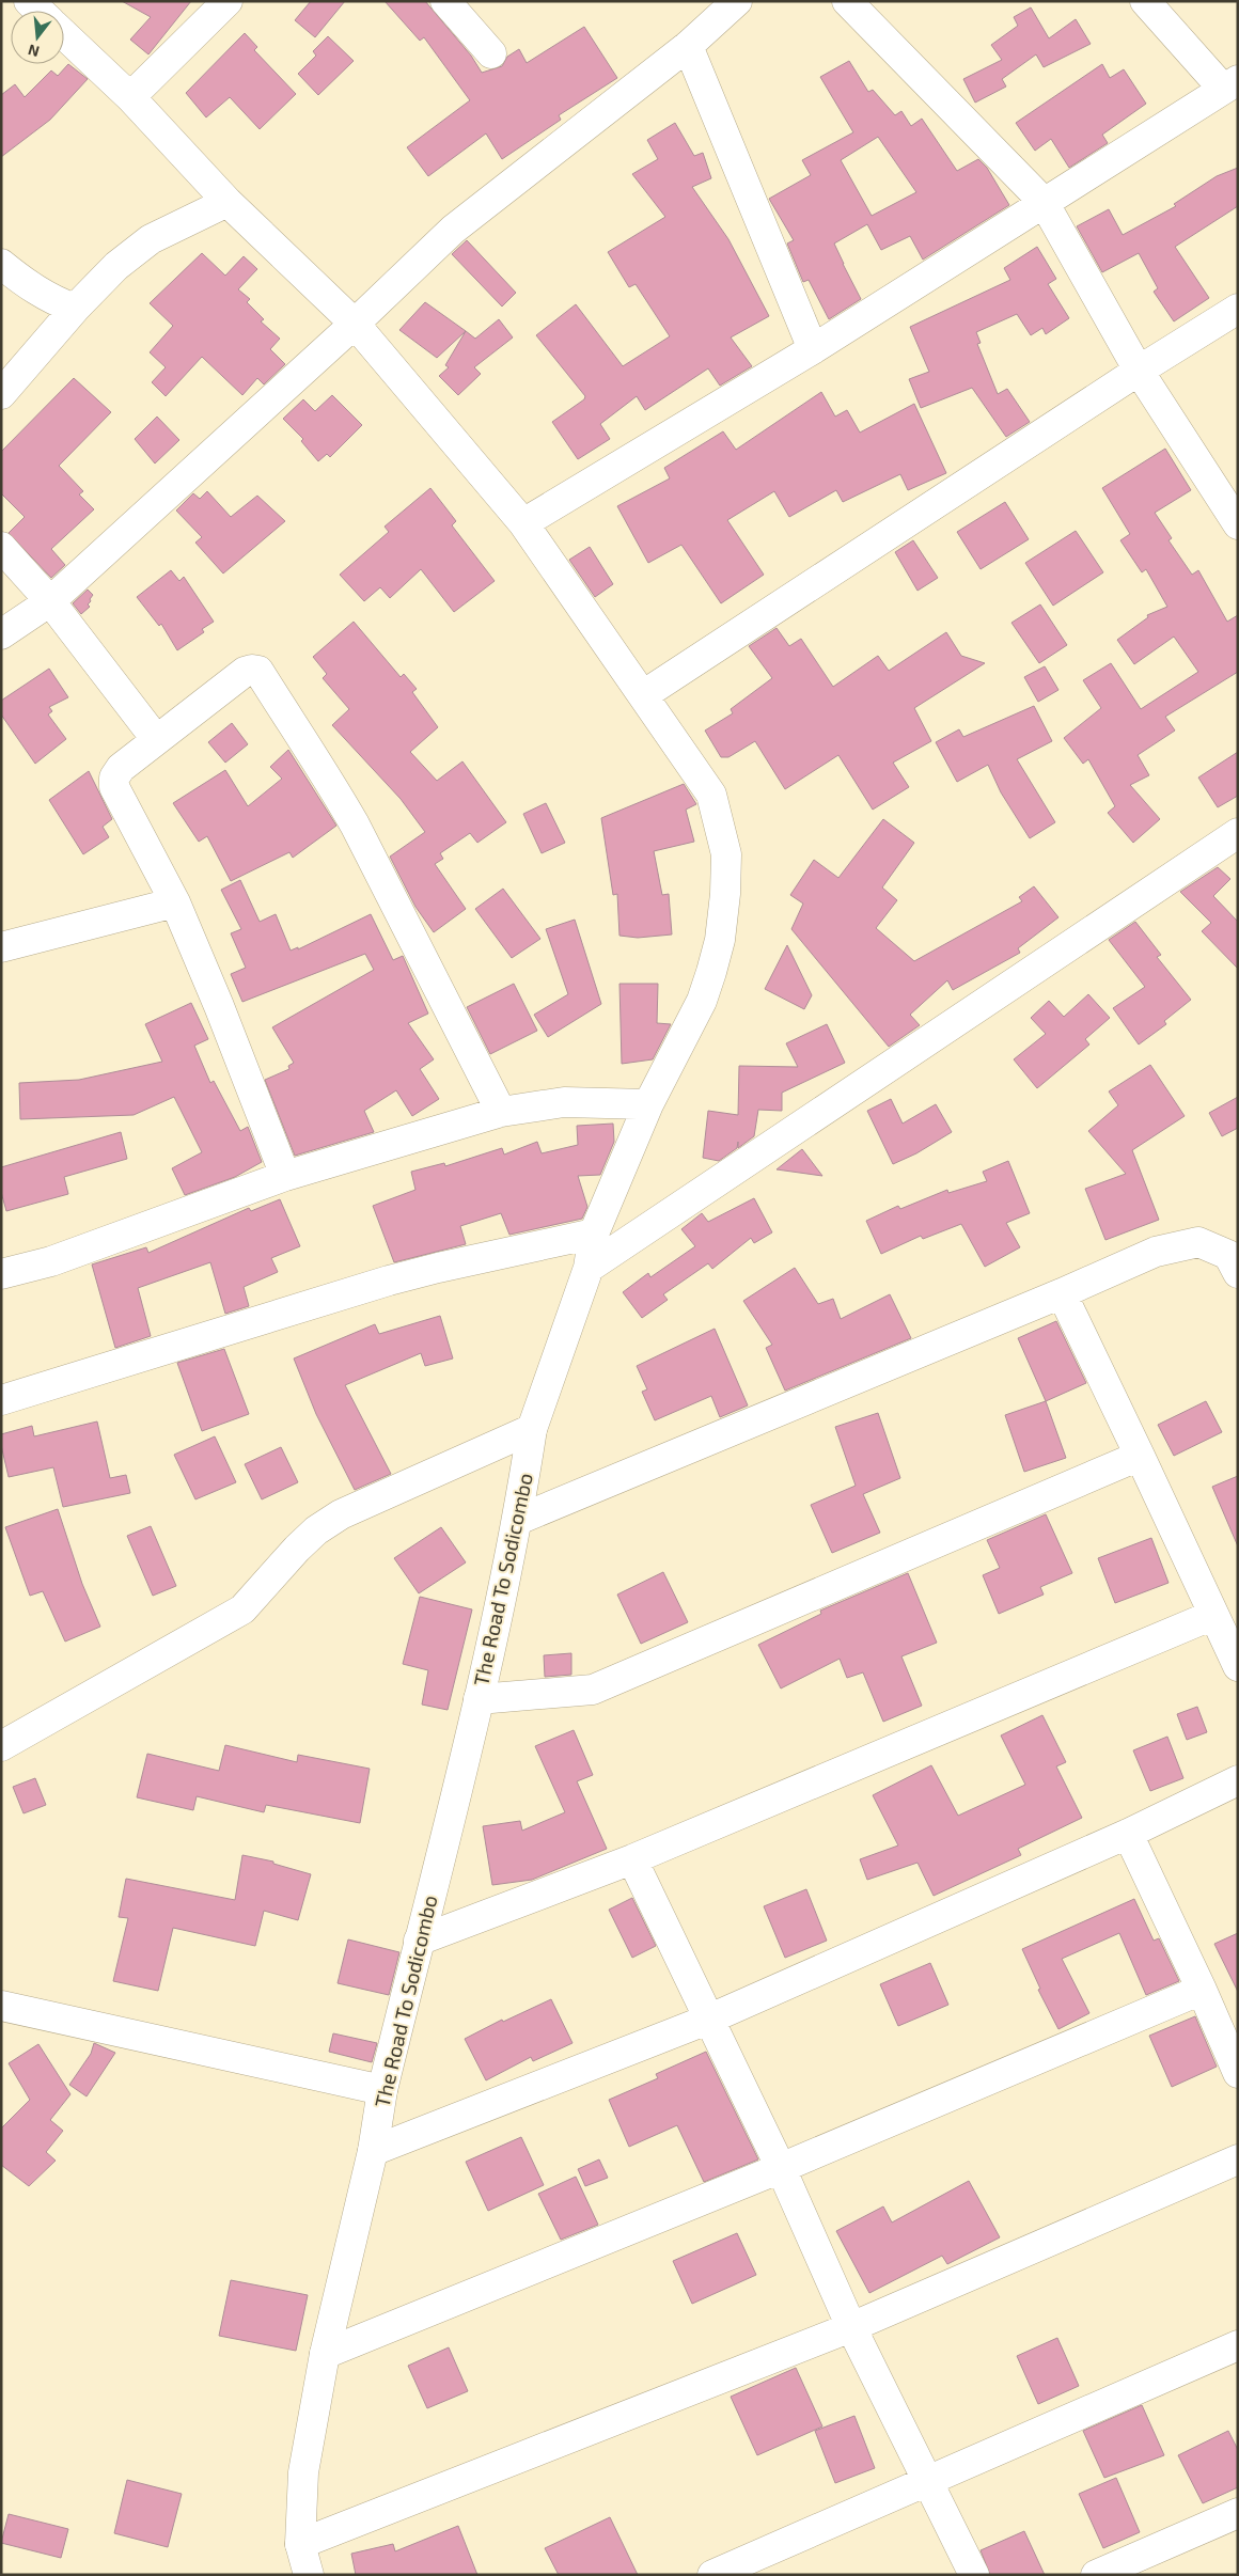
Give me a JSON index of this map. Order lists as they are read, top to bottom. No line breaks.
{"streets":{"street":["The Road To Sodicombo"]},"north":"bottom"}
